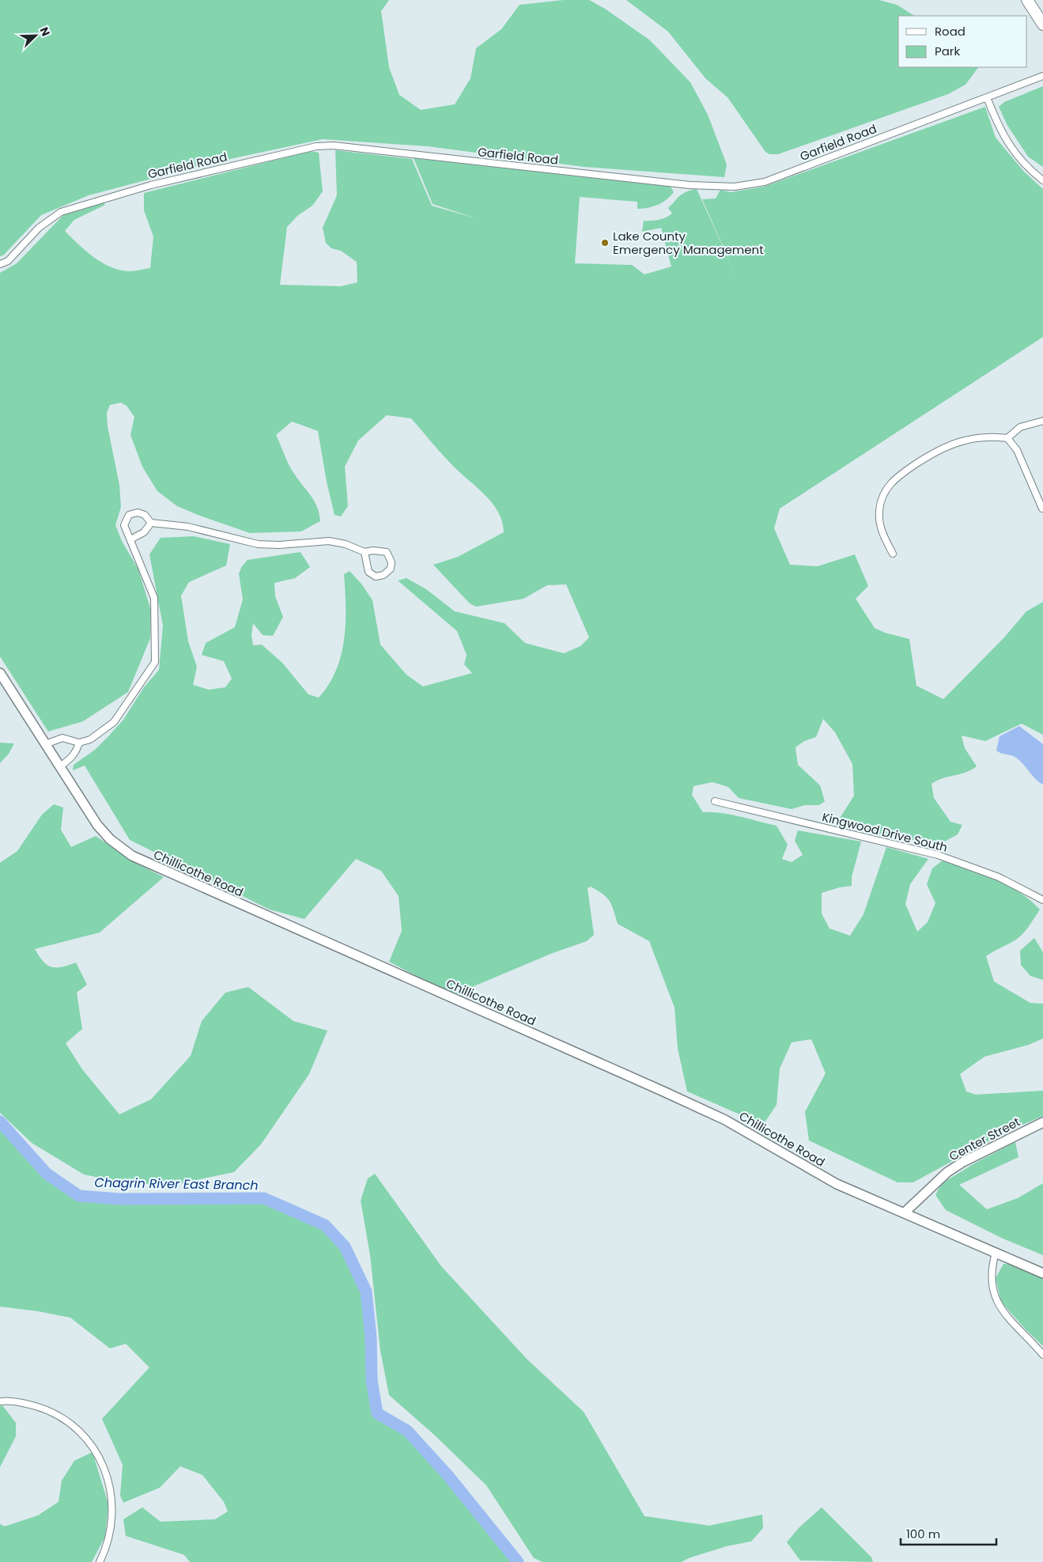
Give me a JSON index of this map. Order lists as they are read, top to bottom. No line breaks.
{"streets":{"main road":["Chillicothe Road","Center Street"],"street":["Garfield Road","Kingwood Drive South"]},"crossings":[["Chillicothe Road","Center Street"]],"water":["Chagrin River East Branch"],"places":["Lake County Emergency Management"],"legend":["Road","Park"],"scale_bar":"100 m","north":"top right"}
